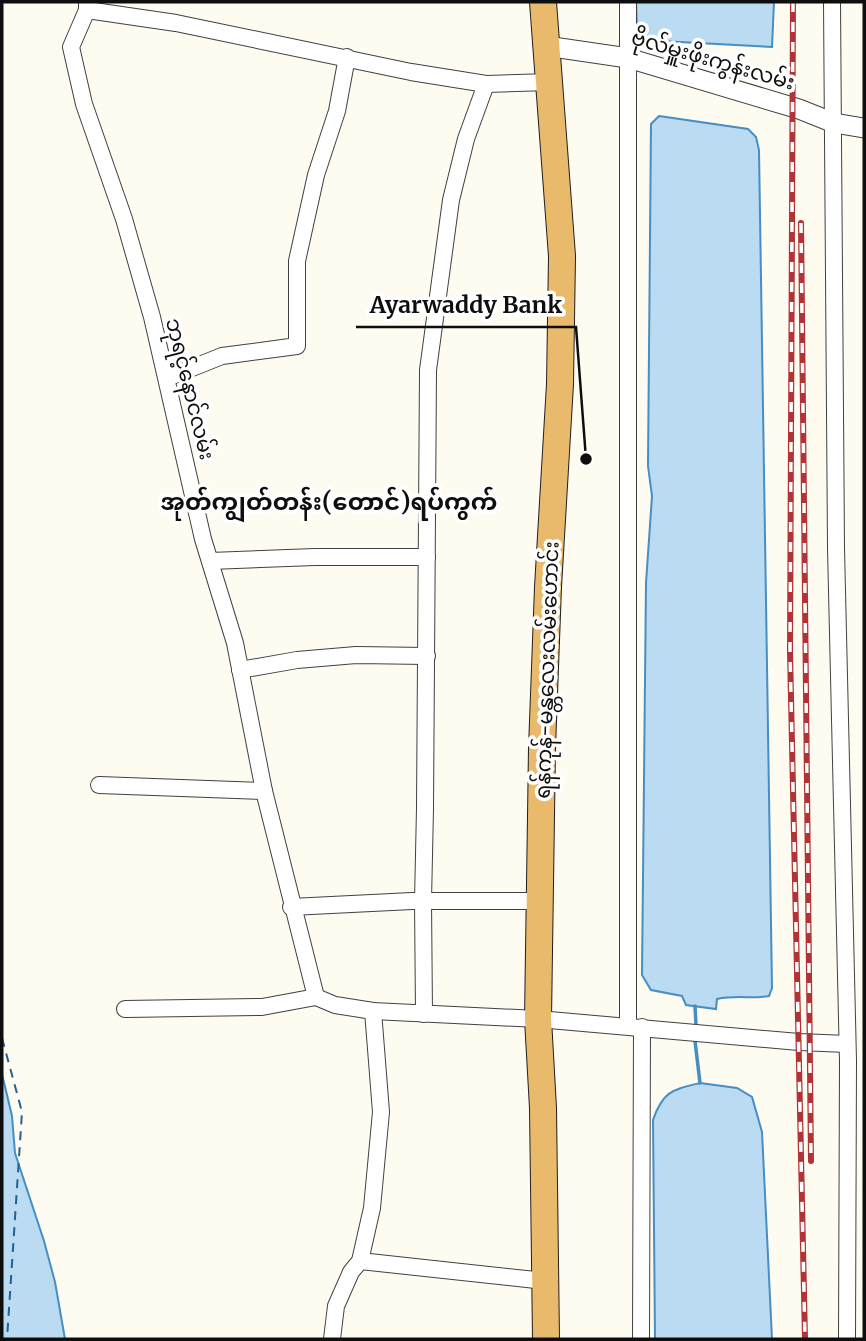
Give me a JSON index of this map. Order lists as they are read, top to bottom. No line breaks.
{"streets":{"highway":["ရန်ကုန်-မန္တလေးလမ်းဟောင်း"],"street":["ဗိုလ်မှူးဖိုးကွန်းလမ်း","ဘုရင့်နောင်လမ်း"]},"crossings":[["ဗိုလ်မှူးဖိုးကွန်းလမ်း","ရန်ကုန်-မန္တလေးလမ်းဟောင်း"]],"districts":["အုတ်ကျွတ်တန်း(တောင်)ရပ်ကွက်"],"places":["Ayarwaddy Bank"]}
